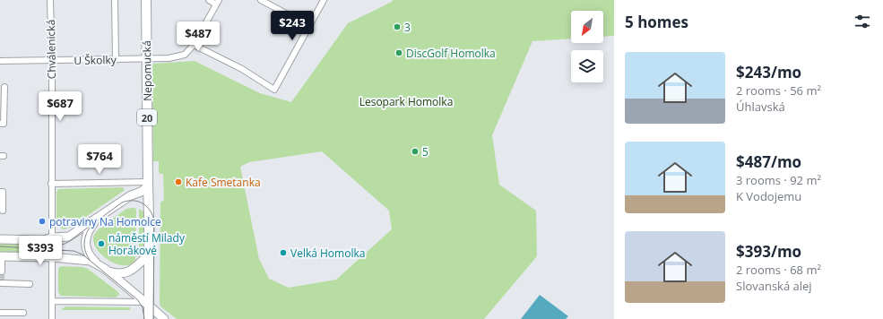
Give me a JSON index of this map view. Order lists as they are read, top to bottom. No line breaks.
{"streets":{"main road":["Nepomucká","20"],"street":["Chválenická","U Školky"]},"crossings":[["Chválenická","U Školky"],["U Školky","Nepomucká"],["Nepomucká","20"]],"parks":["Lesopark Homolka"],"places":["3","DiscGolf Homolka","5","Kafe Smetanka","potraviny Na Homolce","náměstí Milady Horákové","Velká Homolka"],"north":"bottom left","page":{"heading":"5 homes","price":["$243","$487","$687","$764","$393"],"list":[{"name":"$243/mo","note":"2 rooms · 56 m² · Úhlavská"},{"name":"$487/mo","note":"3 rooms · 92 m² · K Vodojemu"},{"name":"$393/mo","note":"2 rooms · 68 m² · Slovanská alej"}]}}
